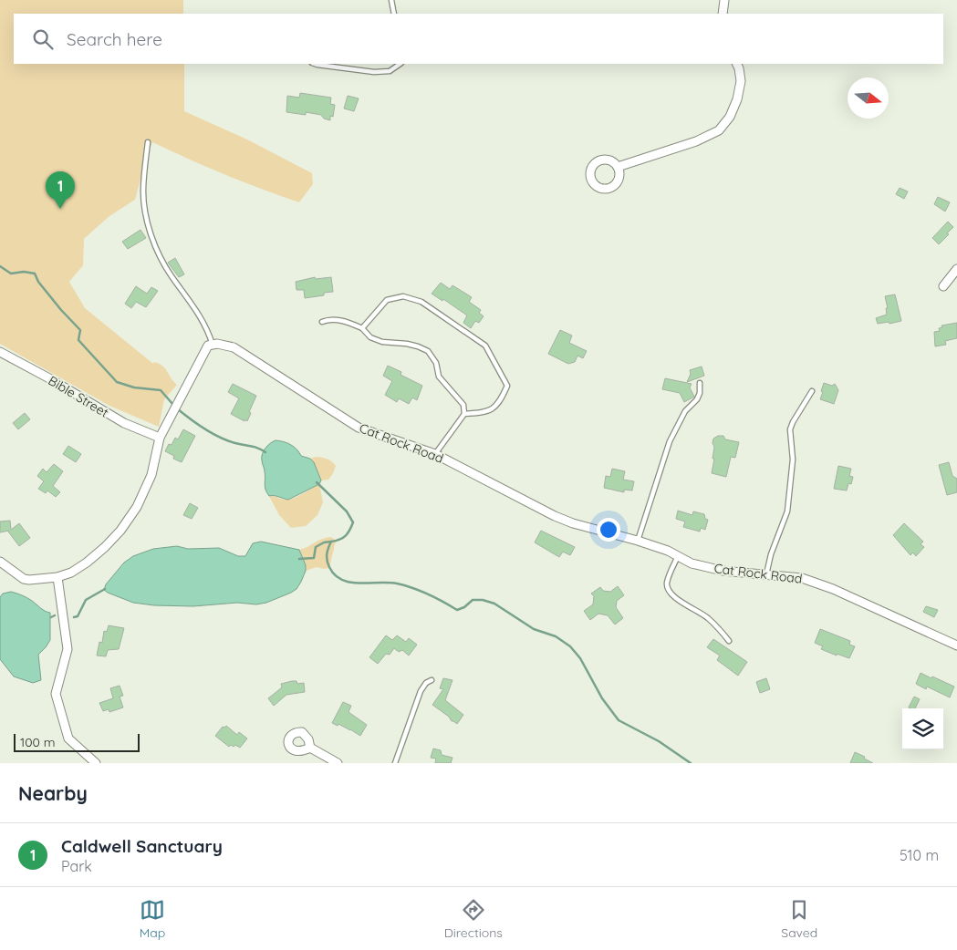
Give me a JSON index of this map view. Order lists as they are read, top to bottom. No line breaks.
{"streets":{"street":["Bible Street","Cat Rock Road"]},"scale_bar":"100 m","north":"right","page":{"search":"Search here","pins":"1","scale":"100 m","heading":"Nearby","list":[{"mark":"1","name":"Caldwell Sanctuary","note":"Park","value":"510 m"}],"nav":["Map","Directions","Saved"]}}
